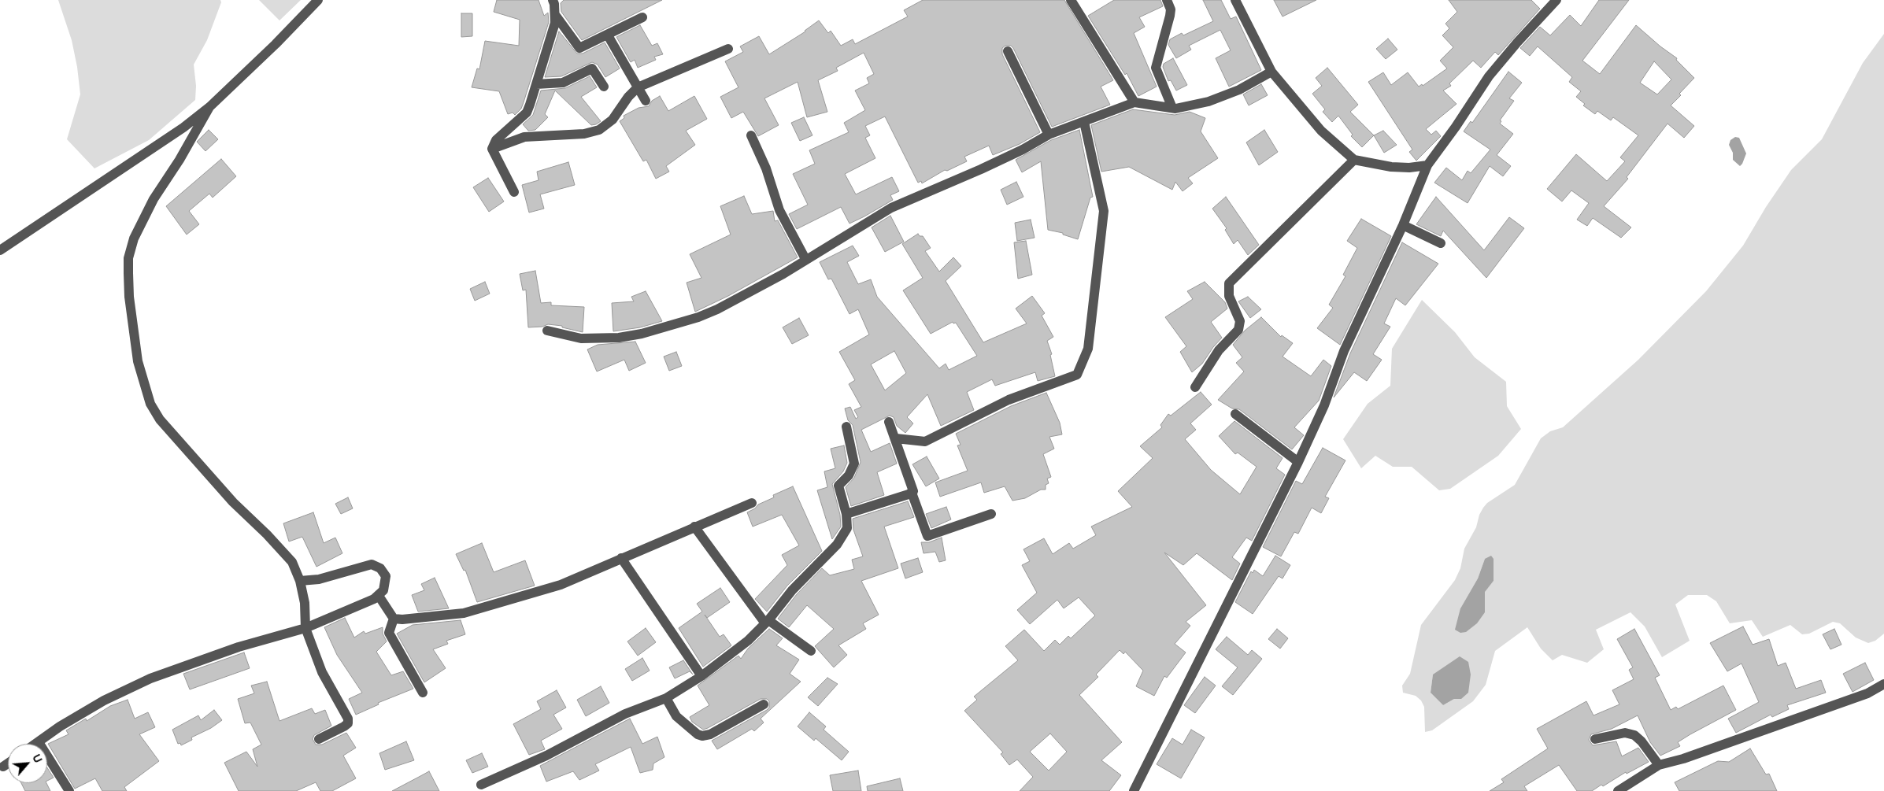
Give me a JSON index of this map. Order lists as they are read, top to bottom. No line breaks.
{"north":"top right"}
